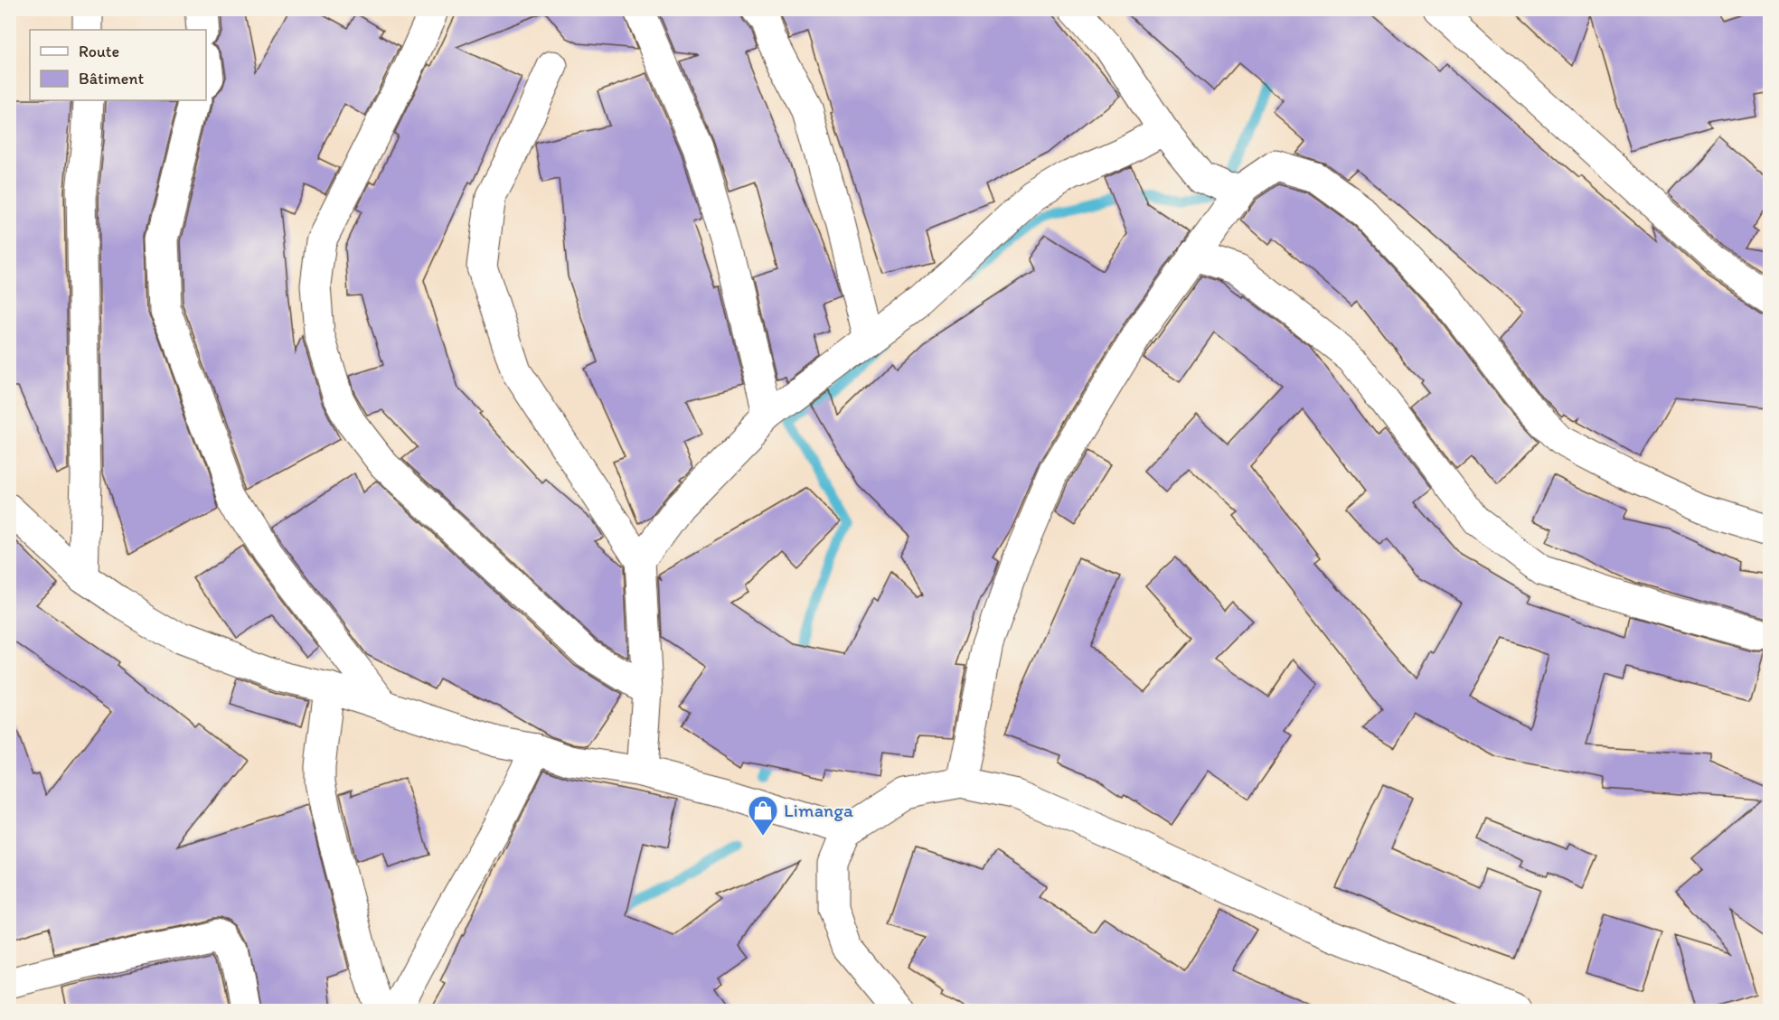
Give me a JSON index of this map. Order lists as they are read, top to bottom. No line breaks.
{"places":{"shop":["Limanga"]},"legend":["Route","Bâtiment"]}
